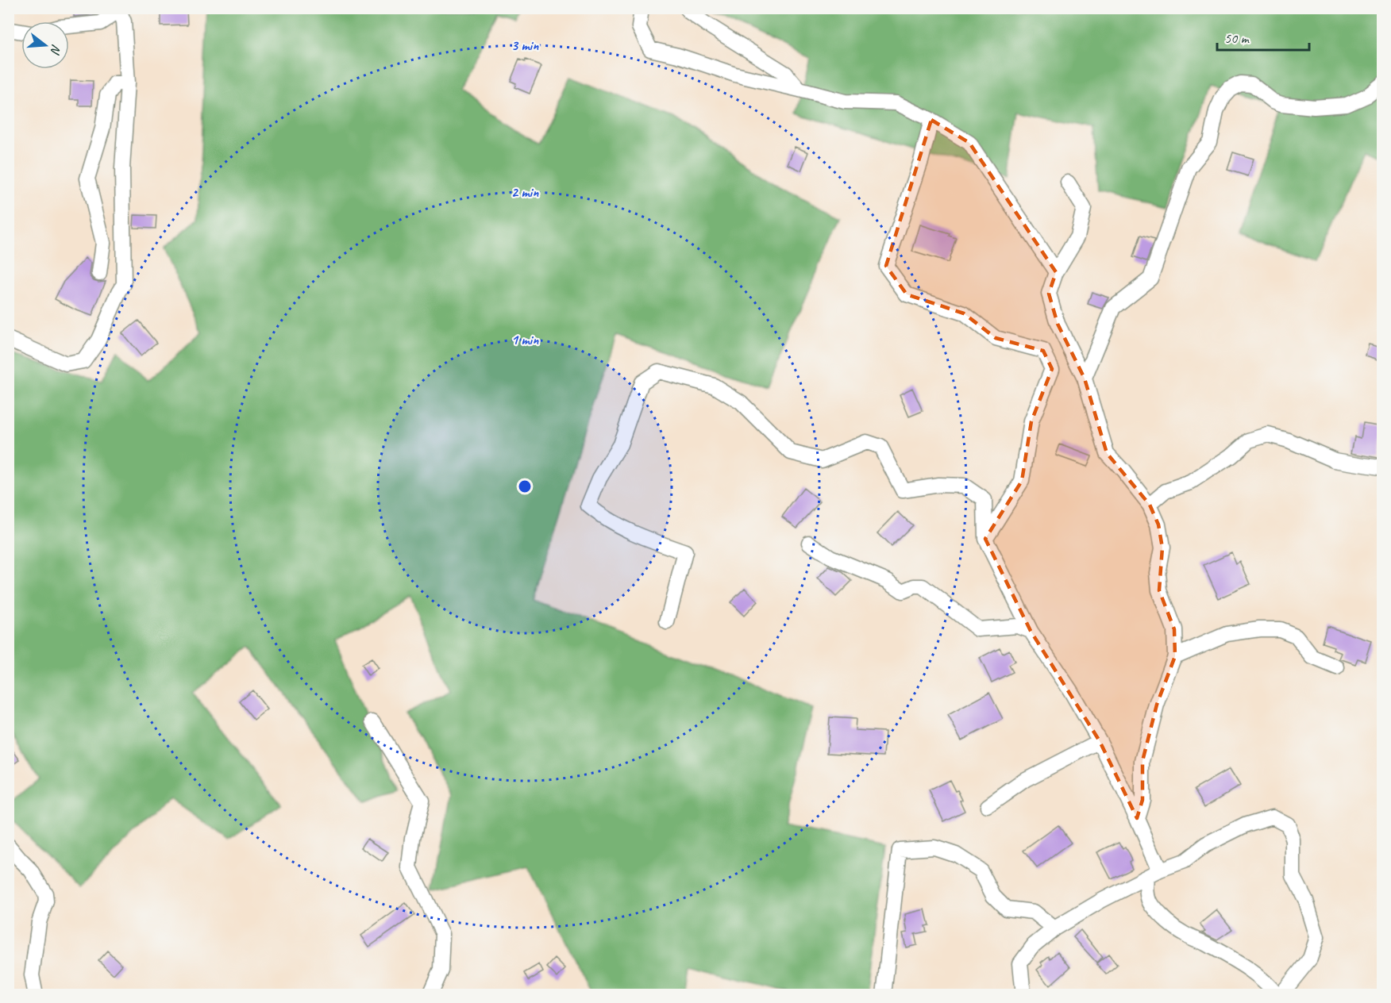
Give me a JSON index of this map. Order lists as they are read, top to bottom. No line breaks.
{"scale_bar":"50 m","north":"right","rings":["3 min","2 min","1 min"]}
